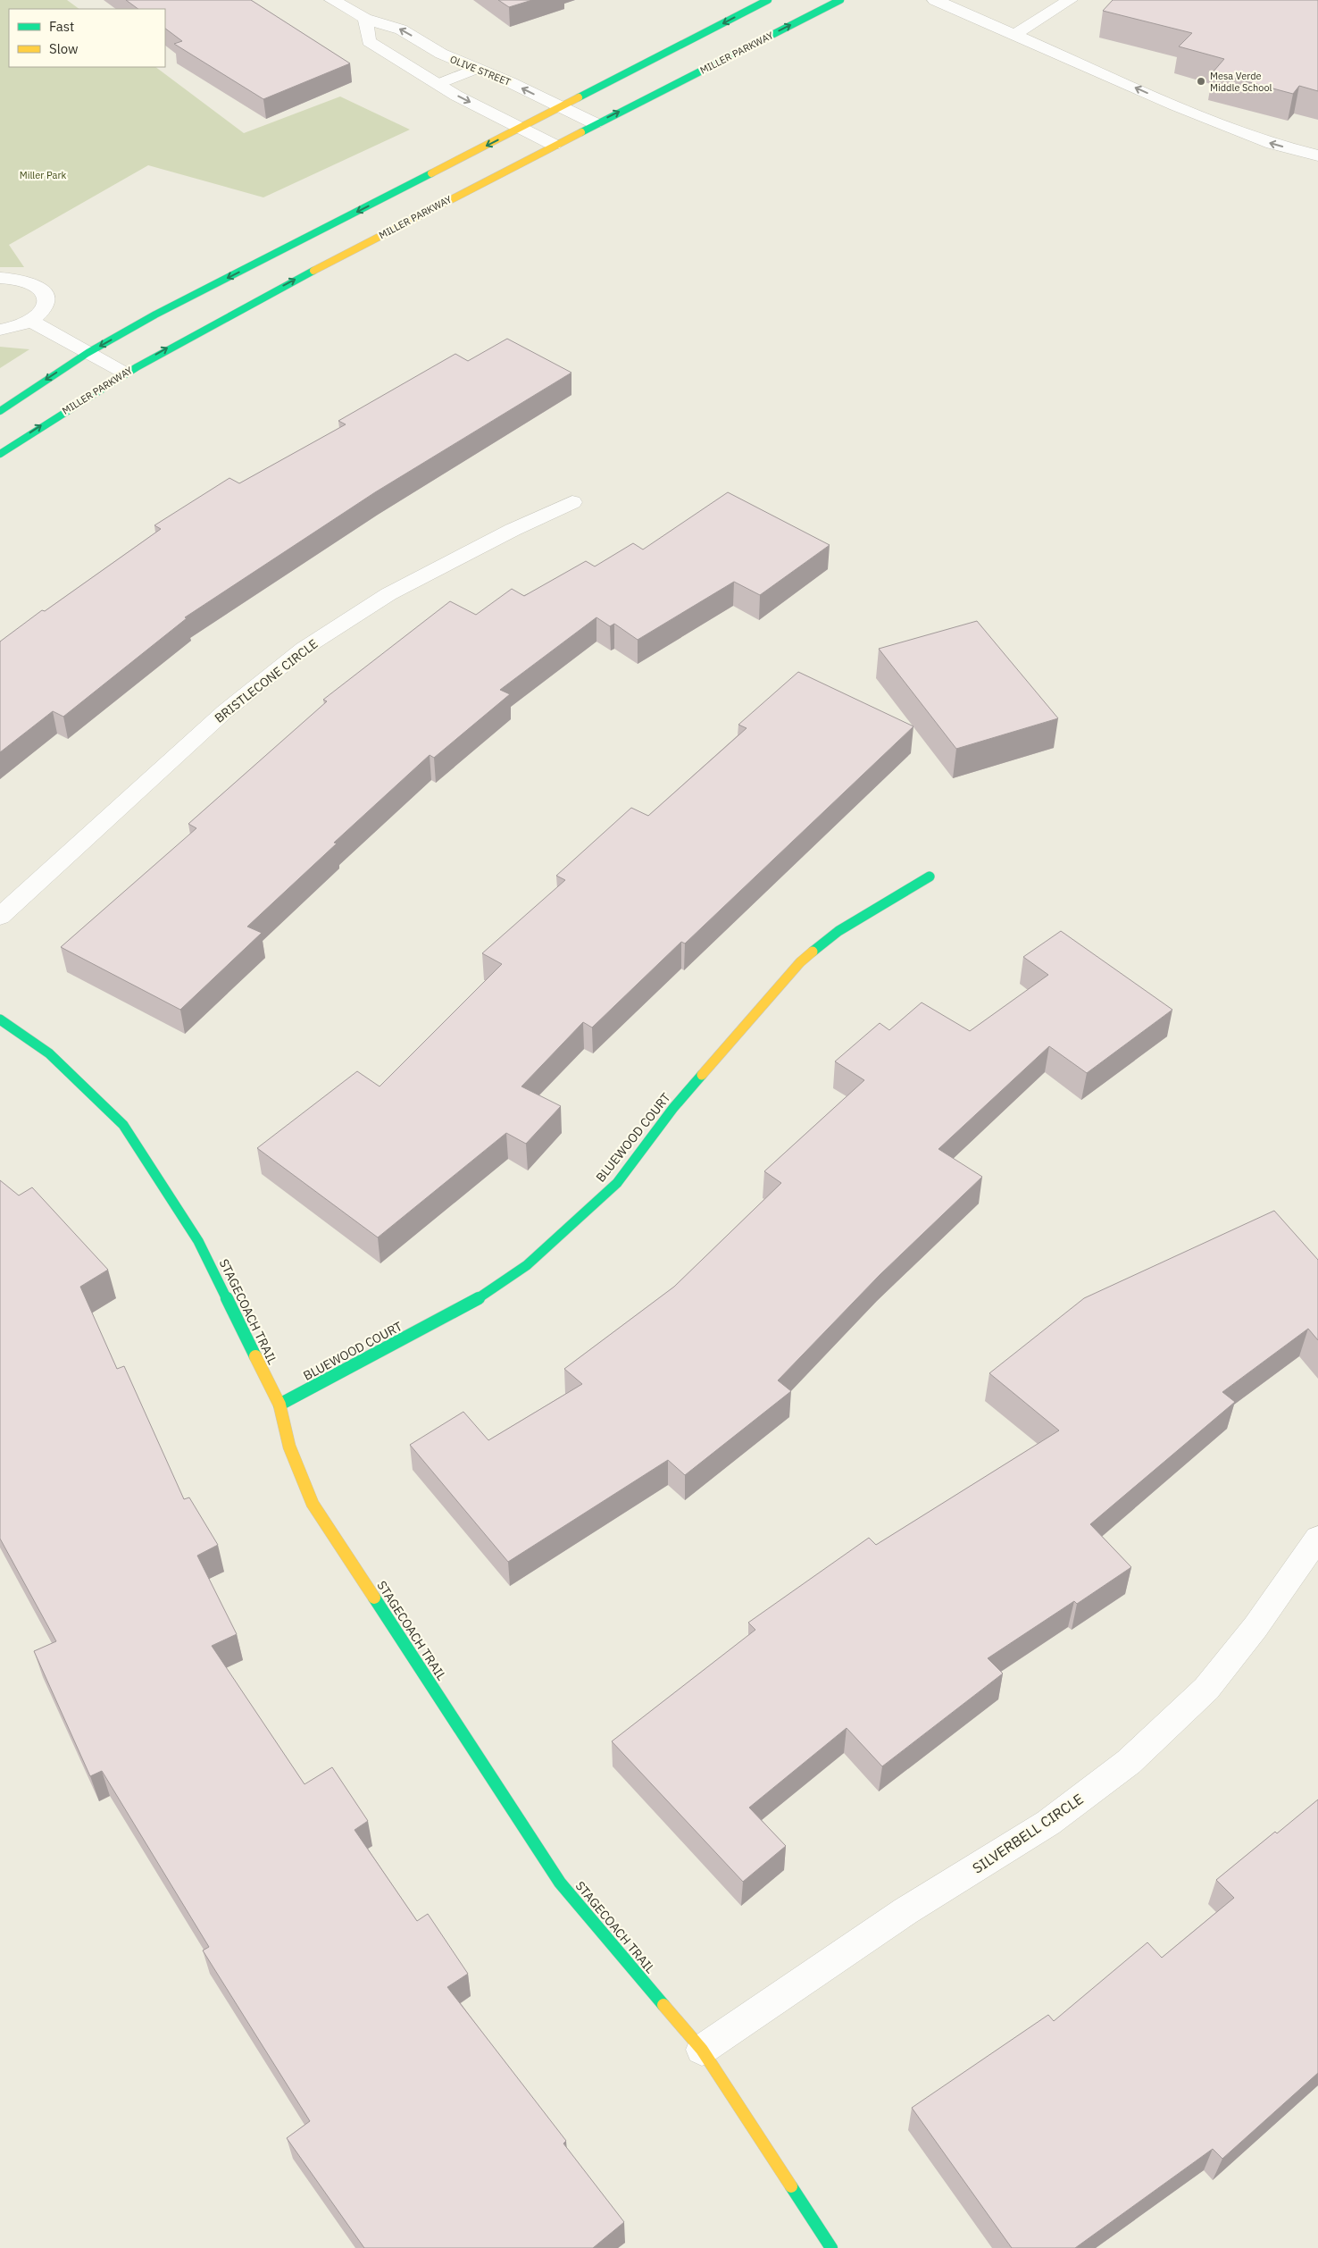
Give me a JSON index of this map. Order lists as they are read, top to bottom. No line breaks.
{"streets":{"street":["MILLER PARKWAY","OLIVE STREET","BRISTLECONE CIRCLE","BLUEWOOD COURT","STAGECOACH TRAIL","SILVERBELL CIRCLE"]},"crossings":[["MILLER PARKWAY","OLIVE STREET"],["BLUEWOOD COURT","STAGECOACH TRAIL"],["STAGECOACH TRAIL","SILVERBELL CIRCLE"]],"parks":["Miller Park"],"places":["Mesa Verde Middle School"],"legend":["Fast","Slow"]}
